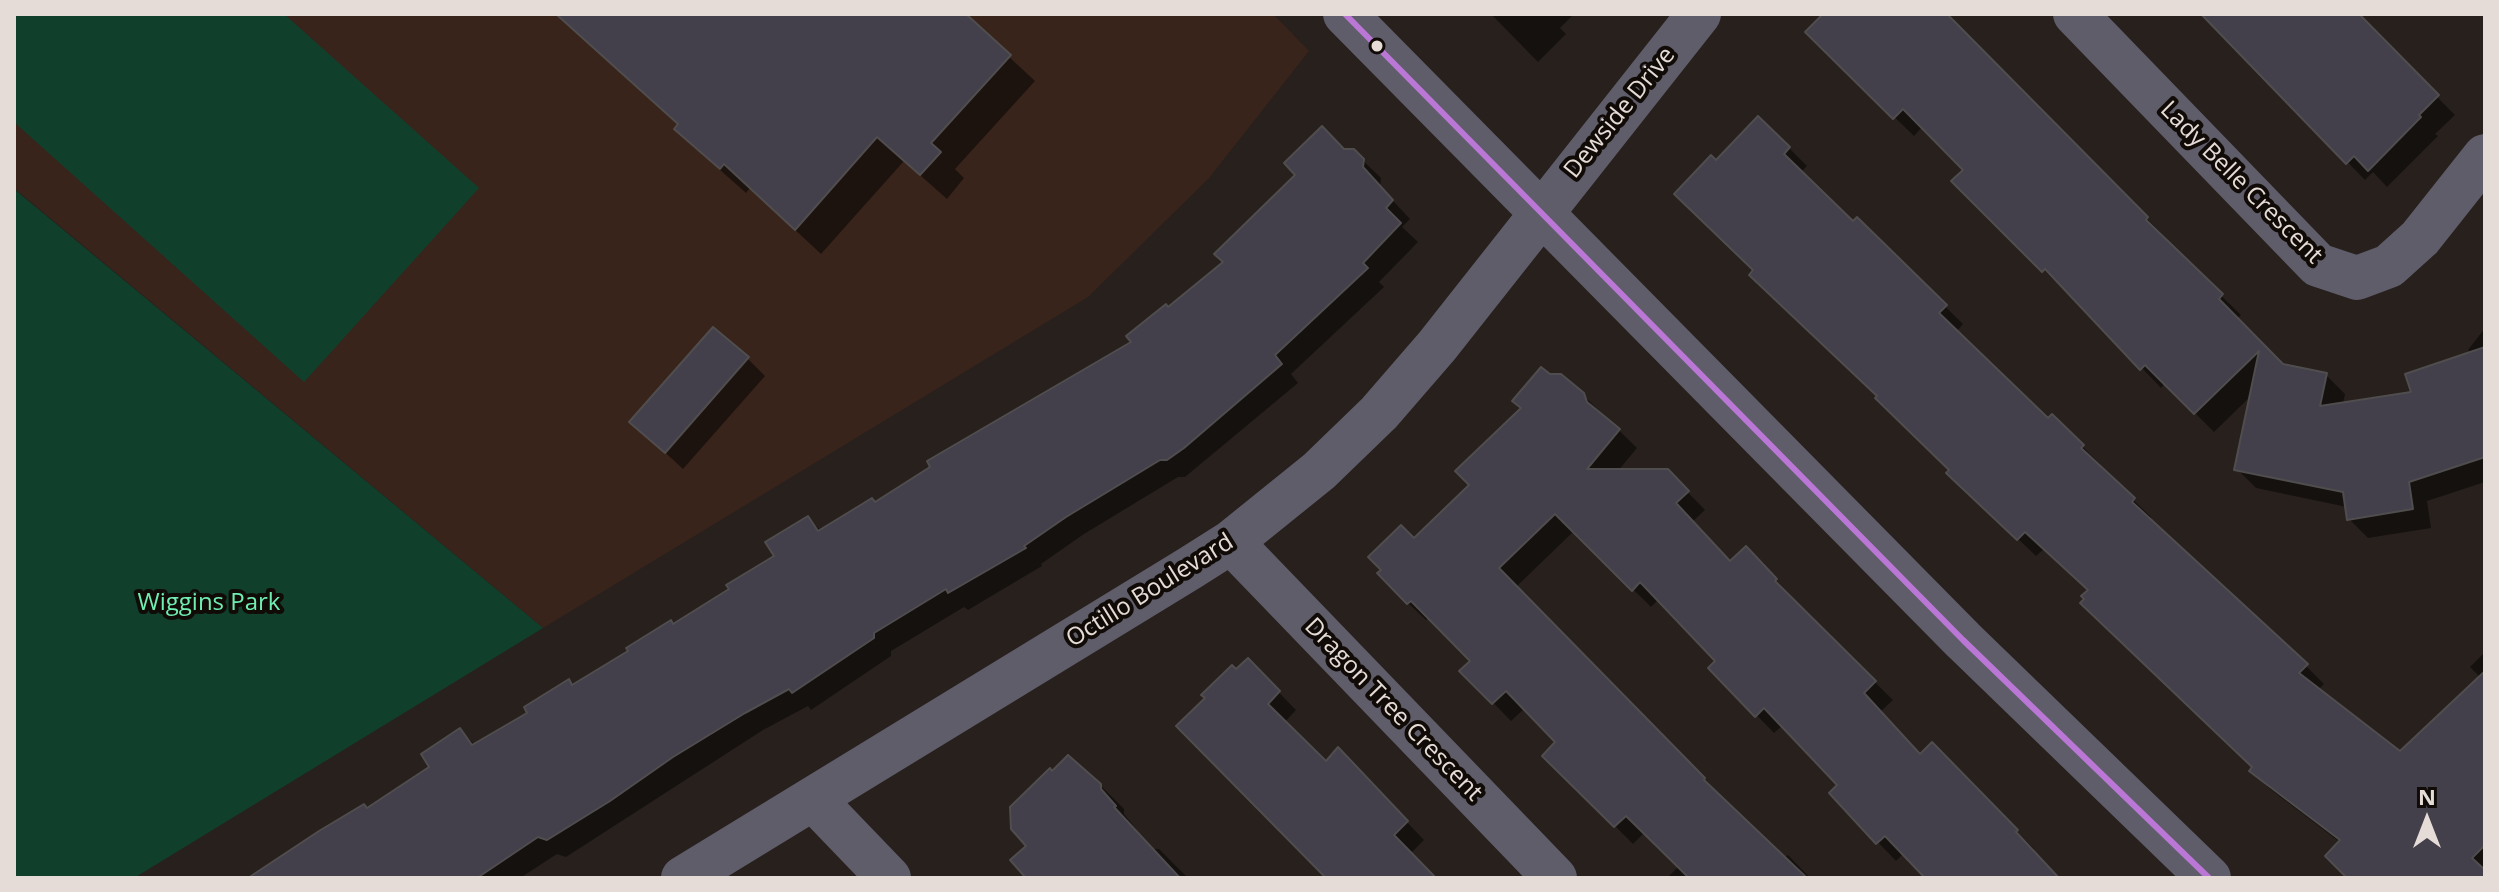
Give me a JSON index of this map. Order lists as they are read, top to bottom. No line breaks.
{"streets":{"street":["Dewside Drive","Lady Belle Crescent","Octillo Boulevard","Dragon Tree Crescent"]},"crossings":[["Dewside Drive","Octillo Boulevard"],["Octillo Boulevard","Dragon Tree Crescent"]],"parks":["Wiggins Park"],"north":"top"}
